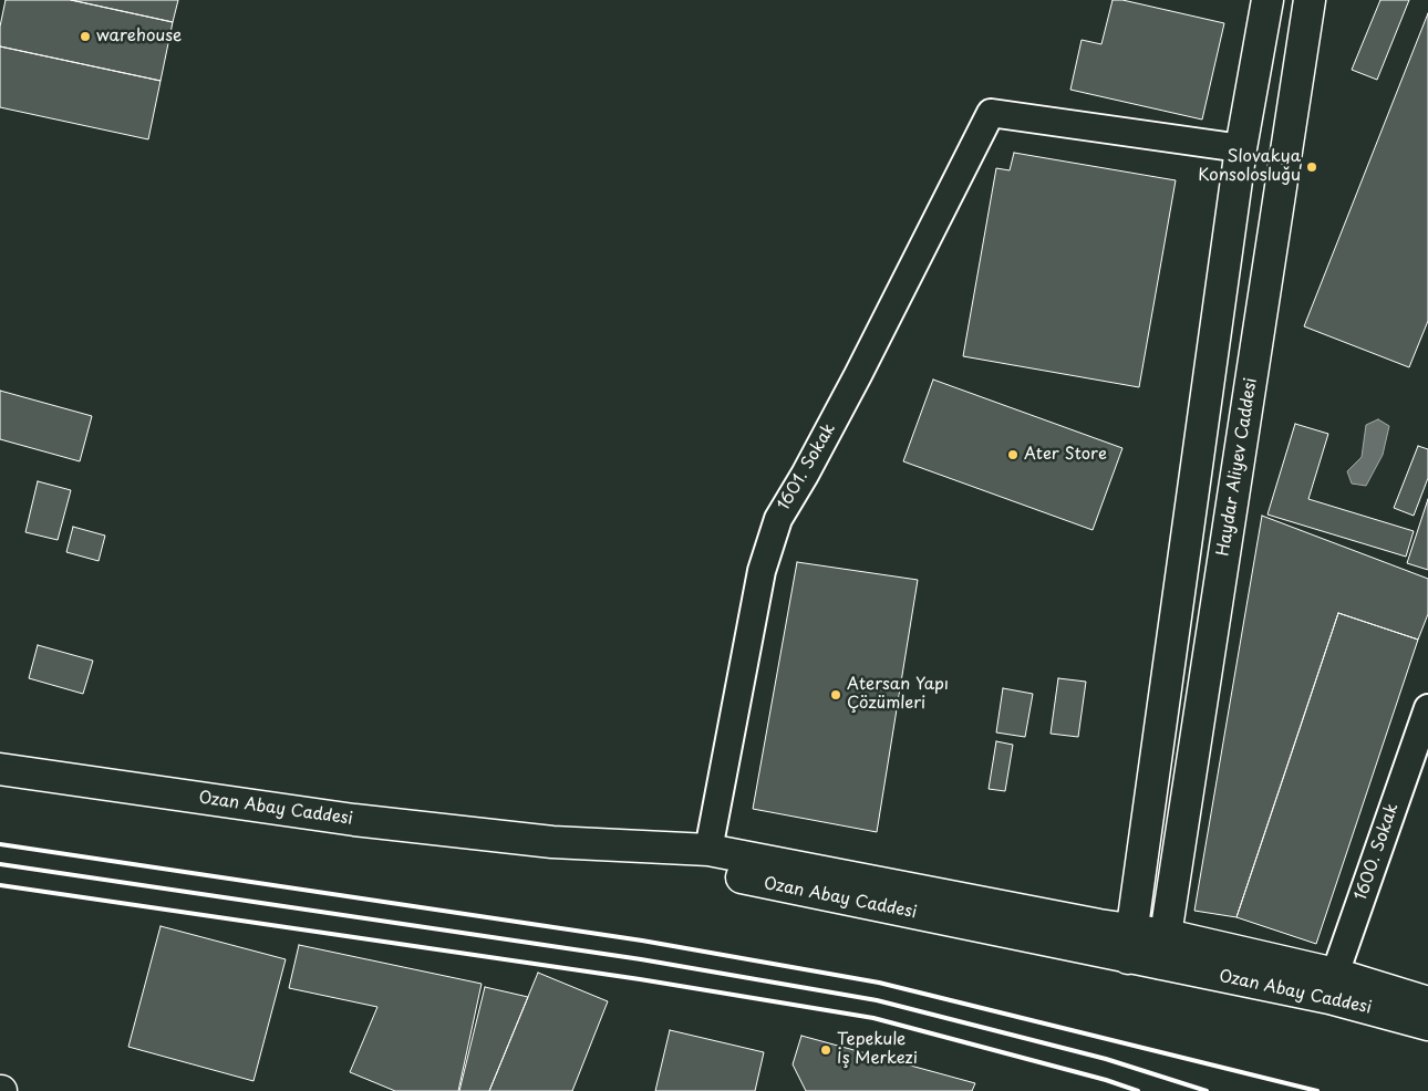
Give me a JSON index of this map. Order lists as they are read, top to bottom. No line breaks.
{"streets":{"main road":["Haydar Aliyev Caddesi","Ozan Abay Caddesi"],"street":["1601. Sokak","1600. Sokak"]},"crossings":[["1601. Sokak","Ozan Abay Caddesi"],["Haydar Aliyev Caddesi","Ozan Abay Caddesi"],["Ozan Abay Caddesi","1600. Sokak"]],"places":["warehouse","Slovakya Konsolosluğu","Ater Store","Atersan Yapı Çözümleri","Tepekule İş Merkezi"]}
